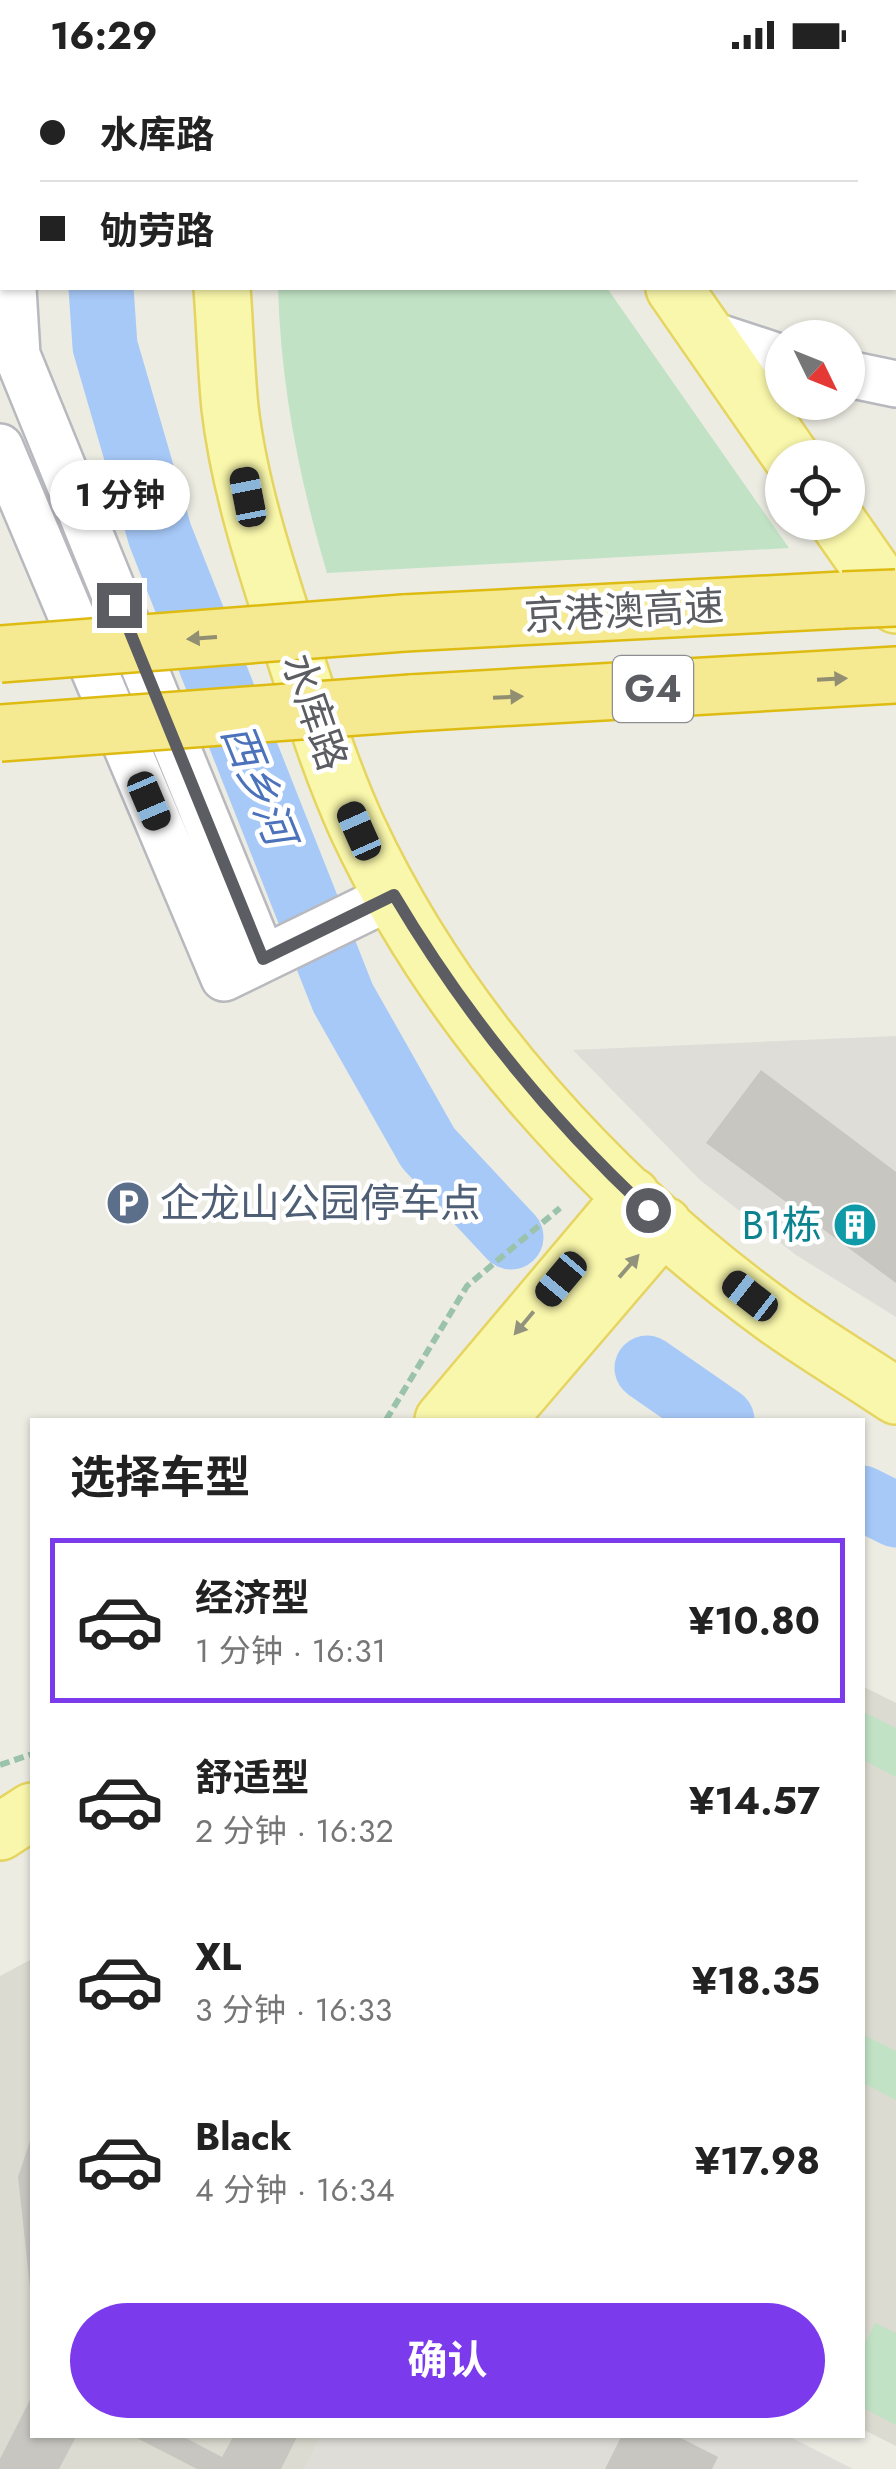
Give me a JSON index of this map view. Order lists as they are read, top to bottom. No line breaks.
{"streets":{"highway":["京港澳高速","G4"],"main road":["水库路"]},"water":["西乡河"],"places":{"parking":["企龙山公园停车点"],"building":["B1栋"]},"north":"bottom right","page":{"status":"16:29","banner":["水库路","劬劳路"],"bubble":"1 分钟","heading":"选择车型","list":[{"name":"经济型","note":"1 分钟 · 16:31","value":"¥10.80"},{"name":"舒适型","note":"2 分钟 · 16:32","value":"¥14.57"},{"name":"XL","note":"3 分钟 · 16:33","value":"¥18.35"},{"name":"Black","note":"4 分钟 · 16:34","value":"¥17.98"}],"buttons":"确认"}}
